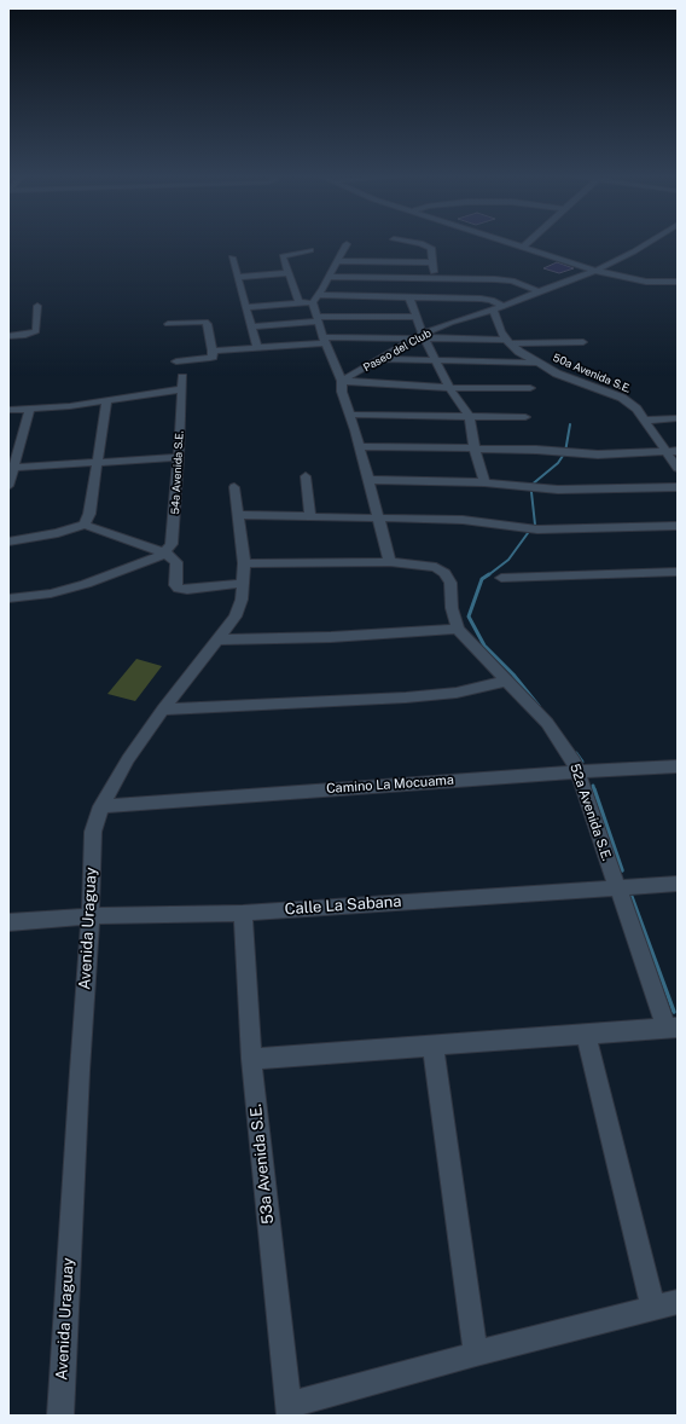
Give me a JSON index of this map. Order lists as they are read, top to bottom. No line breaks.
{"streets":{"street":["Paseo del Club","50a Avenida S.E.","54a Avenida S.E.","Camino La Mocuama","52a Avenida S.E.","Calle La Sabana","Avenida Uraguay","53a Avenida S.E."]},"crossings":[["Paseo del Club","50a Avenida S.E."],["Camino La Mocuama","52a Avenida S.E."],["Camino La Mocuama","Avenida Uraguay"],["52a Avenida S.E.","Calle La Sabana"],["52a Avenida S.E.","Avenida Uraguay"],["Calle La Sabana","Avenida Uraguay"],["Calle La Sabana","53a Avenida S.E."]]}
